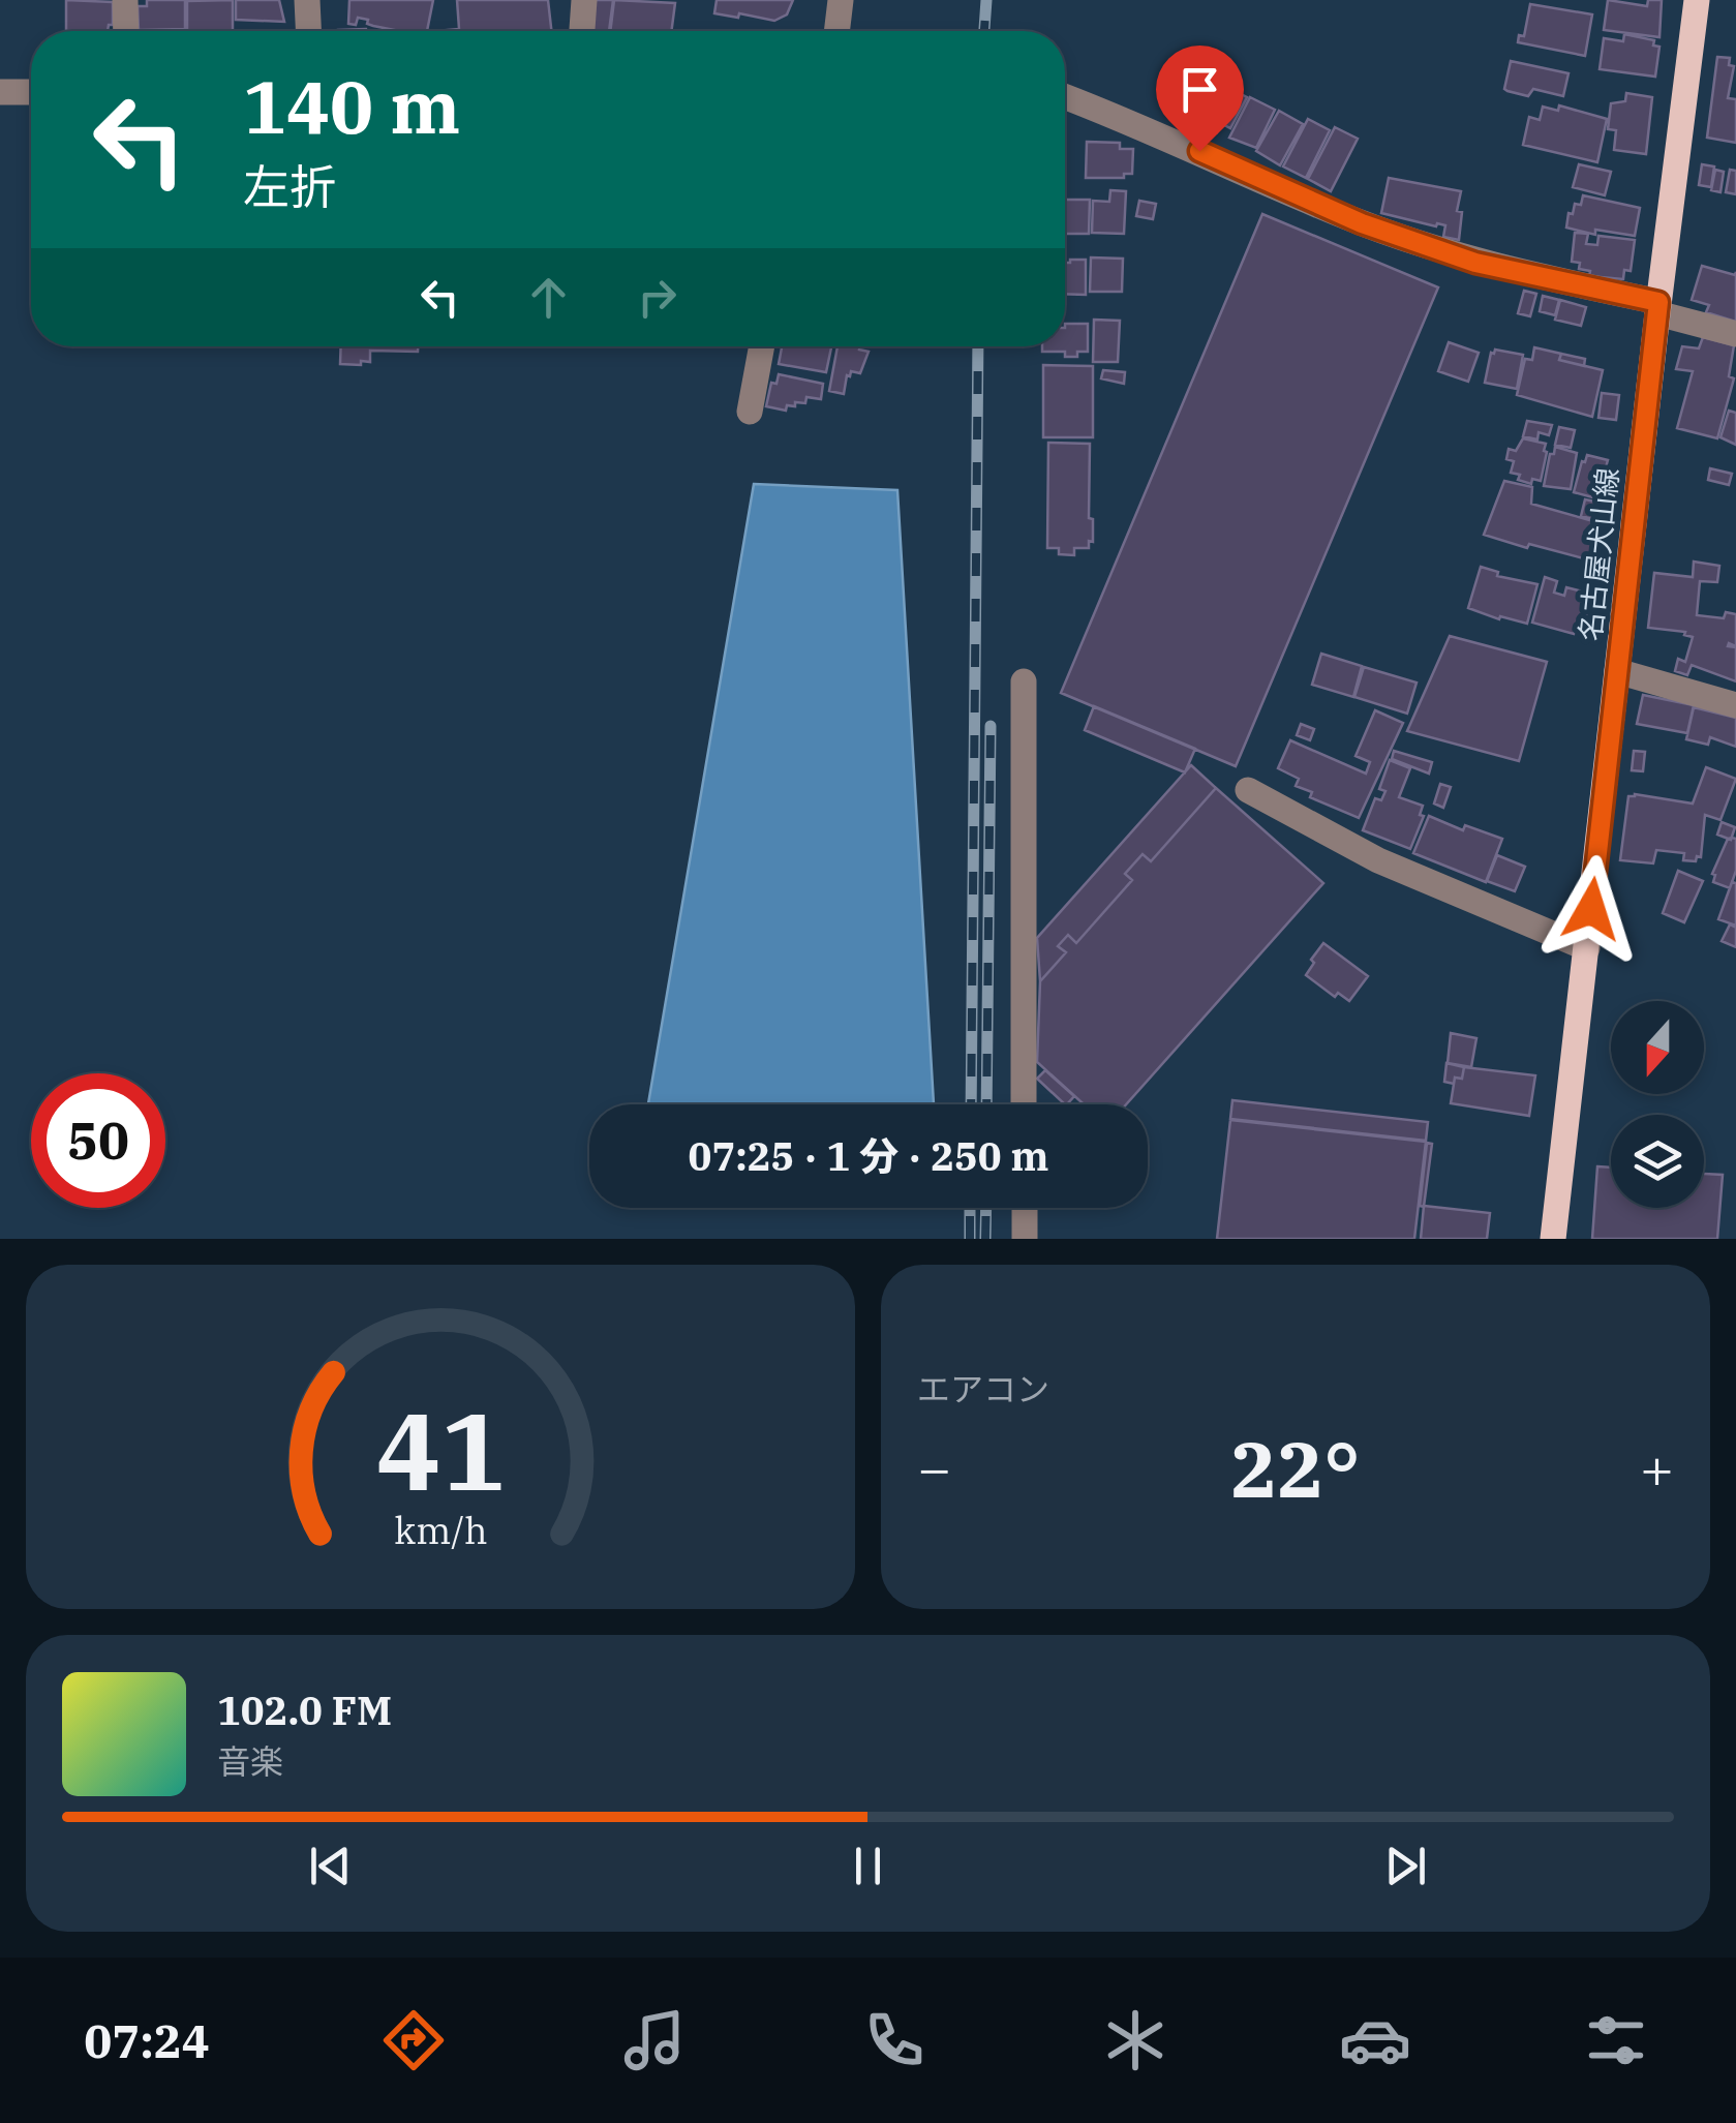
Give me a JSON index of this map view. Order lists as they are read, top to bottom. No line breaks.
{"streets":{"main road":["名古屋犬山線"]},"north":"bottom","page":{"turn":["140 m","左折"],"limit":"50","trip":"07:25 · 1 分 · 250 m","tile":"エアコン","heat":["−","22°","+"],"song":["102.0 FM","音楽"],"tabs":"07:24","gauge":["41","km/h"]}}
